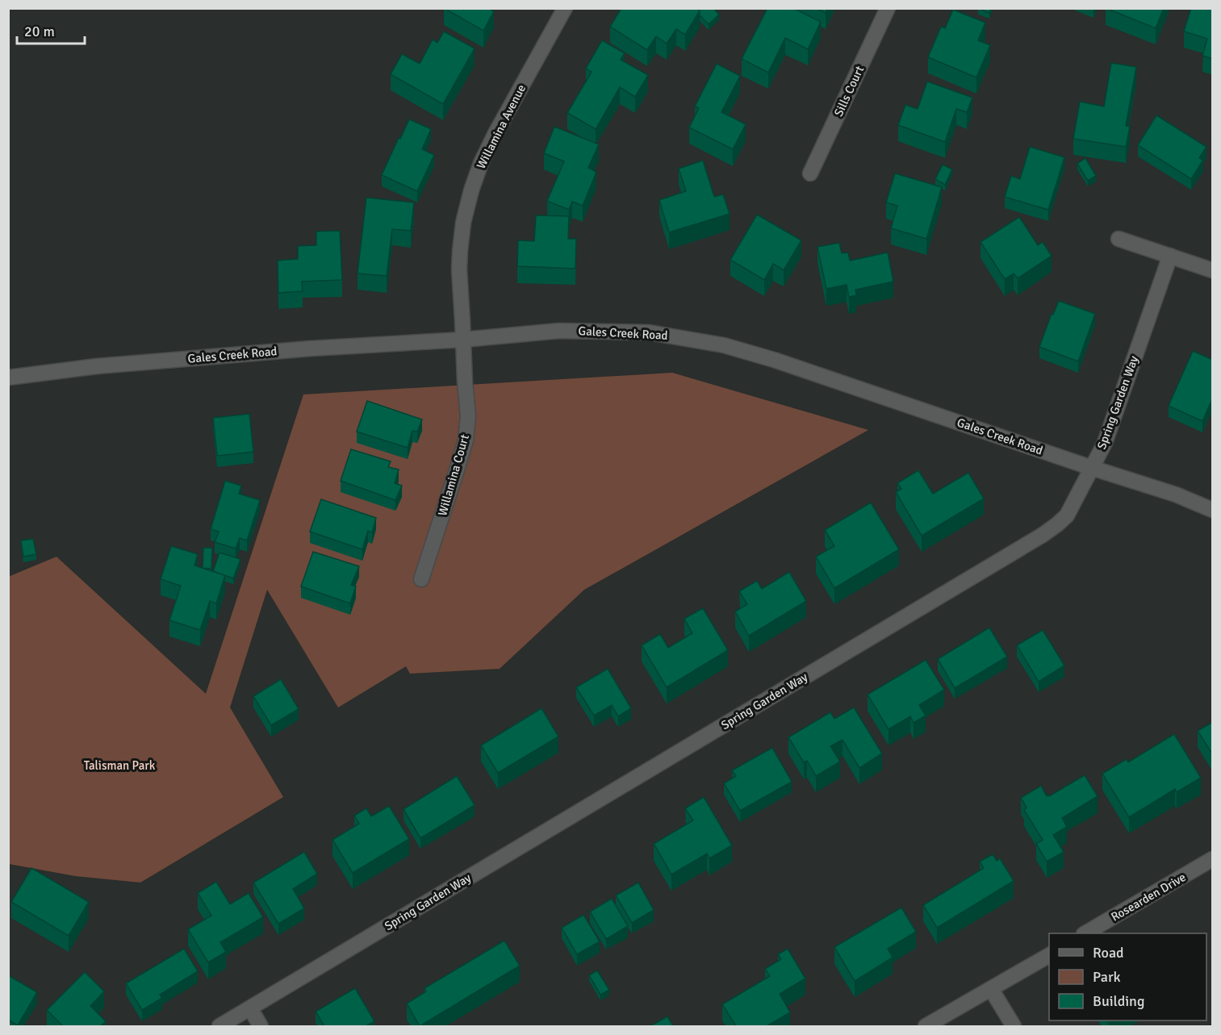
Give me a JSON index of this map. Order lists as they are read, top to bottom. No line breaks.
{"streets":{"street":["Sills Court","Willamina Avenue","Gales Creek Road","Spring Garden Way","Willamina Court","Rosearden Drive"]},"crossings":[["Willamina Avenue","Gales Creek Road"],["Willamina Avenue","Willamina Court"],["Gales Creek Road","Spring Garden Way"],["Gales Creek Road","Willamina Court"]],"parks":["Talisman Park"],"legend":["Road","Park","Building"],"scale_bar":"20 m"}
